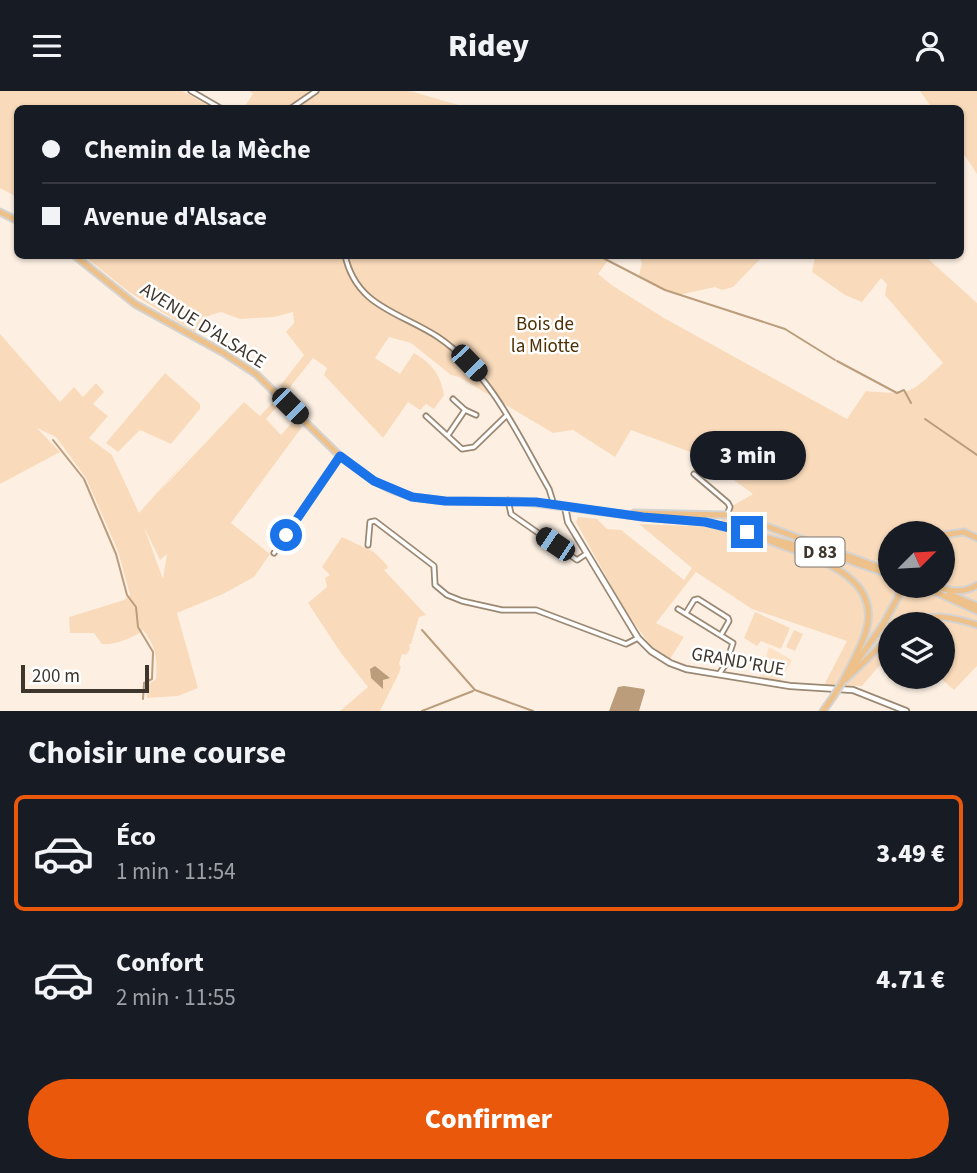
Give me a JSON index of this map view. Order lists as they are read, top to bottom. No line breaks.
{"streets":{"main road":["AVENUE D'ALSACE","D 83"],"street":["GRAND'RUE"]},"crossings":[["AVENUE D'ALSACE","D 83"],["AVENUE D'ALSACE","GRAND'RUE"]],"parks":["Bois de la Miotte"],"scale_bar":"200 m","north":"top right","page":{"header":"Ridey","banner":["Chemin de la Mèche","Avenue d'Alsace"],"bubble":"3 min","scale":"200 m","heading":"Choisir une course","list":[{"name":"Éco","note":"1 min · 11:54","value":"3.49 €"},{"name":"Confort","note":"2 min · 11:55","value":"4.71 €"}],"buttons":"Confirmer"}}
